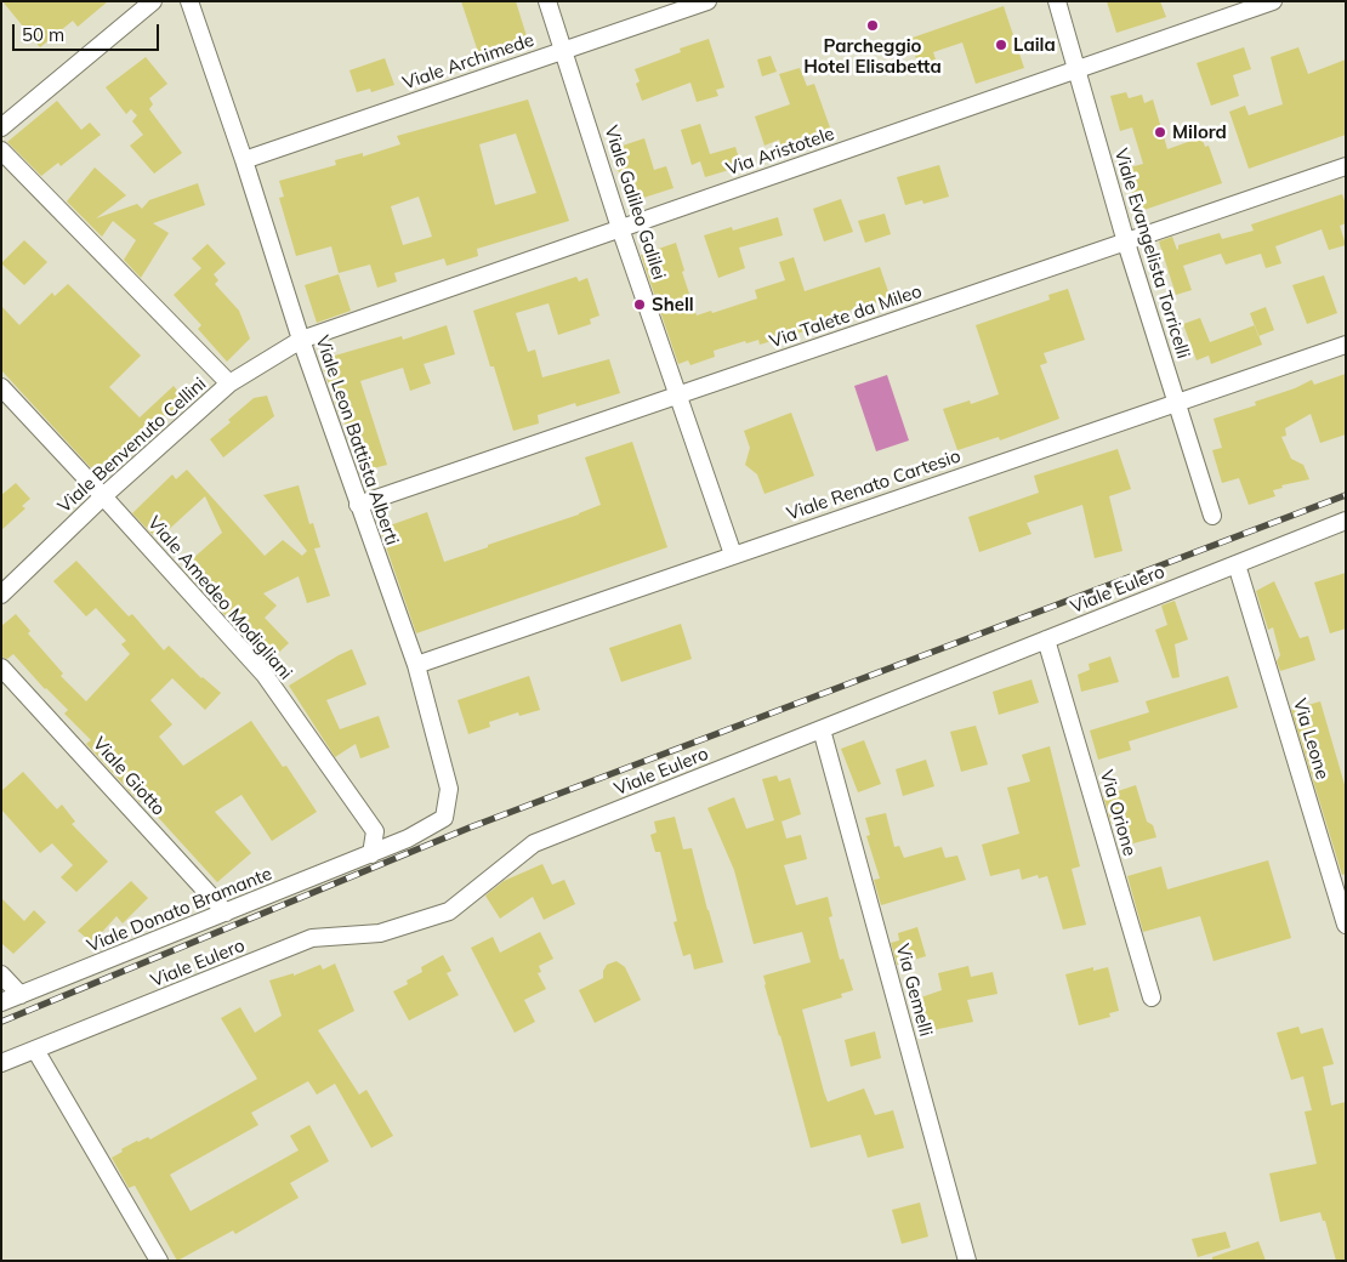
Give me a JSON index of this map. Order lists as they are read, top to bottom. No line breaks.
{"streets":{"street":["Viale Archimede","Via Aristotele","Viale Galileo Galilei","Viale Evangelista Torricelli","Via Talete da Mileo","Viale Leon Battista Alberti","Viale Benvenuto Cellini","Viale Renato Cartesio","Viale Eulero","Viale Amedeo Modigliani","Via Leone","Viale Giotto","Via Orione","Viale Donato Bramante","Via Gemelli"]},"crossings":[["Viale Archimede","Viale Galileo Galilei"],["Viale Archimede","Viale Leon Battista Alberti"],["Via Aristotele","Viale Galileo Galilei"],["Via Aristotele","Viale Evangelista Torricelli"],["Via Aristotele","Viale Leon Battista Alberti"],["Via Aristotele","Viale Benvenuto Cellini"],["Viale Galileo Galilei","Via Talete da Mileo"],["Viale Galileo Galilei","Viale Renato Cartesio"],["Viale Evangelista Torricelli","Via Talete da Mileo"],["Viale Evangelista Torricelli","Viale Renato Cartesio"],["Via Talete da Mileo","Viale Leon Battista Alberti"],["Viale Leon Battista Alberti","Viale Benvenuto Cellini"],["Viale Leon Battista Alberti","Viale Renato Cartesio"],["Viale Leon Battista Alberti","Viale Amedeo Modigliani"],["Viale Leon Battista Alberti","Viale Donato Bramante"],["Viale Benvenuto Cellini","Viale Amedeo Modigliani"],["Viale Eulero","Via Leone"],["Viale Eulero","Via Orione"],["Viale Eulero","Via Gemelli"],["Viale Amedeo Modigliani","Viale Donato Bramante"],["Viale Giotto","Viale Donato Bramante"]],"places":["Parcheggio Hotel Elisabetta","Laila","Milord","Shell"],"scale_bar":"50 m"}
